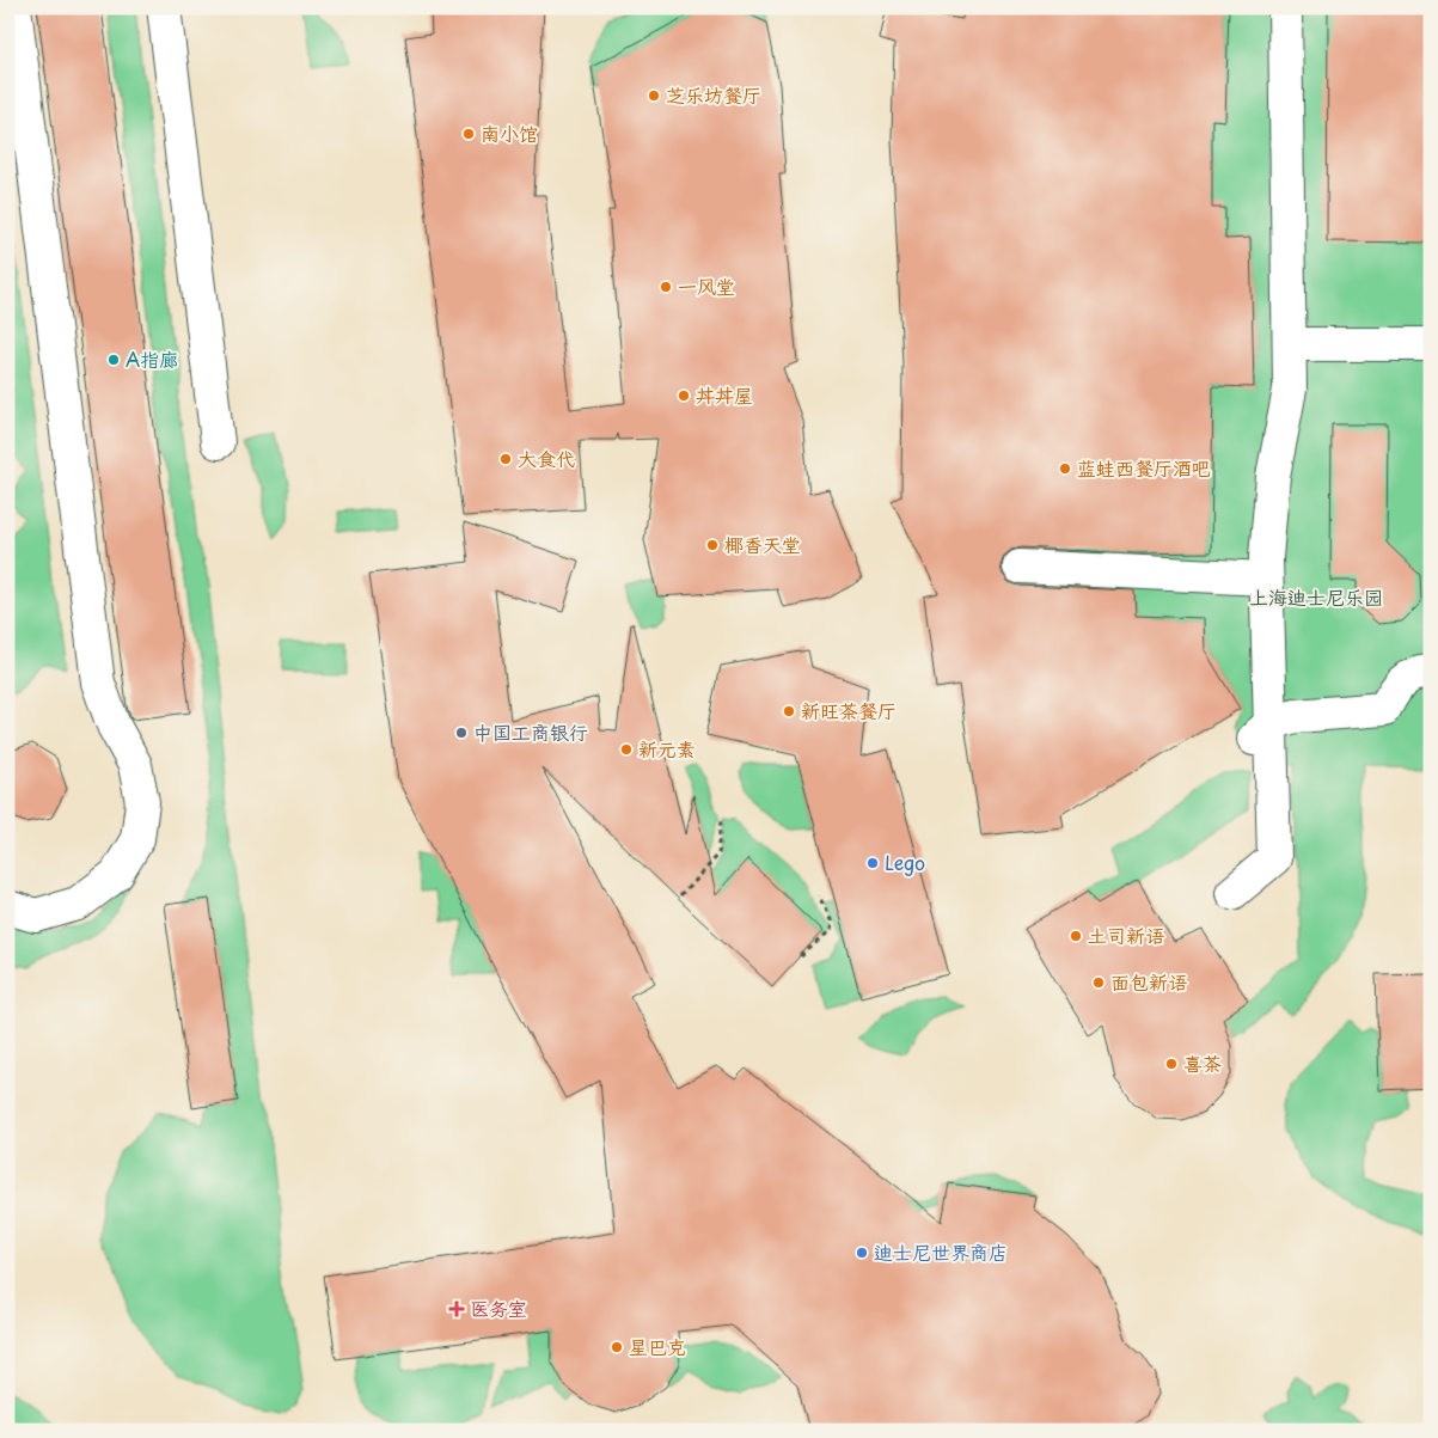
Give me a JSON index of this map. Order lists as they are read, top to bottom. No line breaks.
{"parks":["上海迪士尼乐园"],"places":{"other":["芝乐坊餐厅","南小馆","一风堂","A指廊","丼丼屋","大食代","蓝蛙西餐厅酒吧","椰香天堂","新旺茶餐厅","中国工商银行","新元素","Lego","土司新语","面包新语","喜茶","迪士尼世界商店","星巴克"],"health":["医务室"]}}
